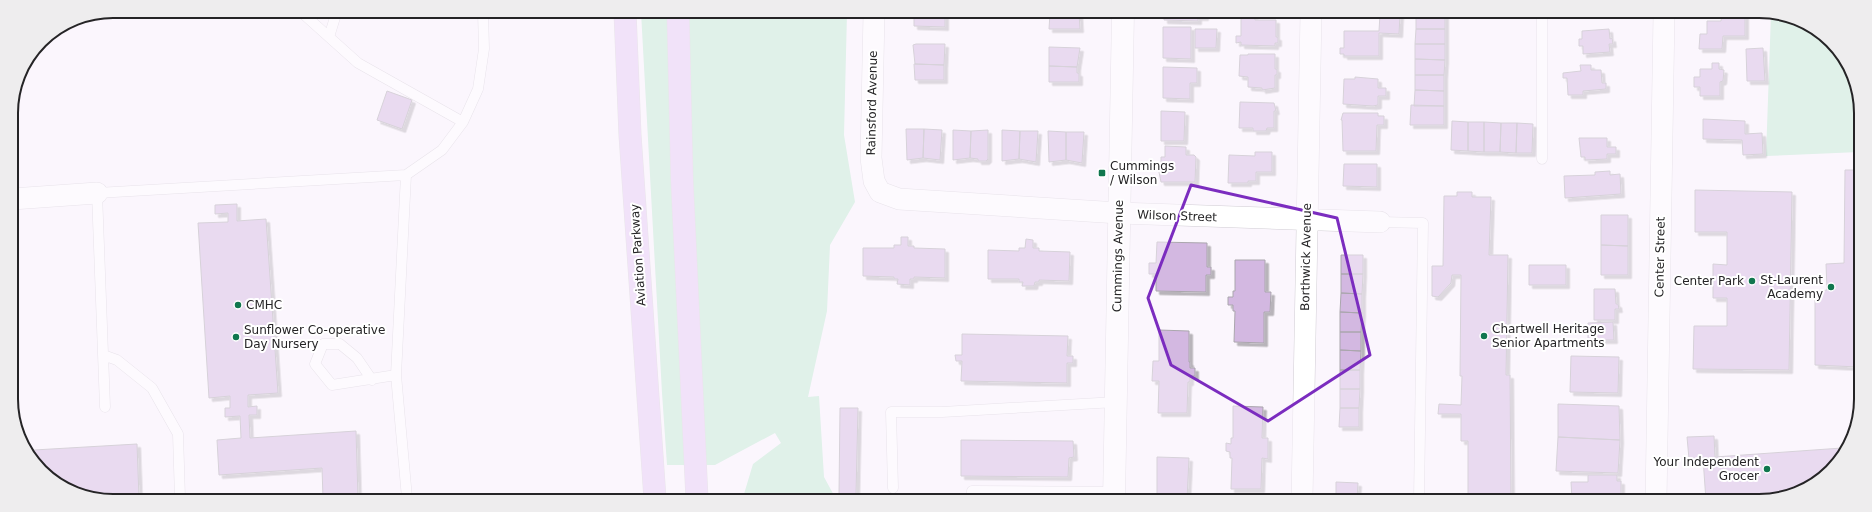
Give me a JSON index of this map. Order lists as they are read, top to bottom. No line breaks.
{"streets":{"main road":["Aviation Parkway"],"street":["Rainsford Avenue","Wilson Street","Cummings Avenue","Borthwick Avenue","Center Street"]},"crossings":[["Rainsford Avenue","Wilson Street"],["Wilson Street","Cummings Avenue"],["Wilson Street","Borthwick Avenue"]],"places":{"transit":["Cummings / Wilson"],"other":["Center Park","St-Laurent Academy","CMHC","Chartwell Heritage Senior Apartments","Sunflower Co-operative Day Nursery","Your Independent Grocer"]}}
